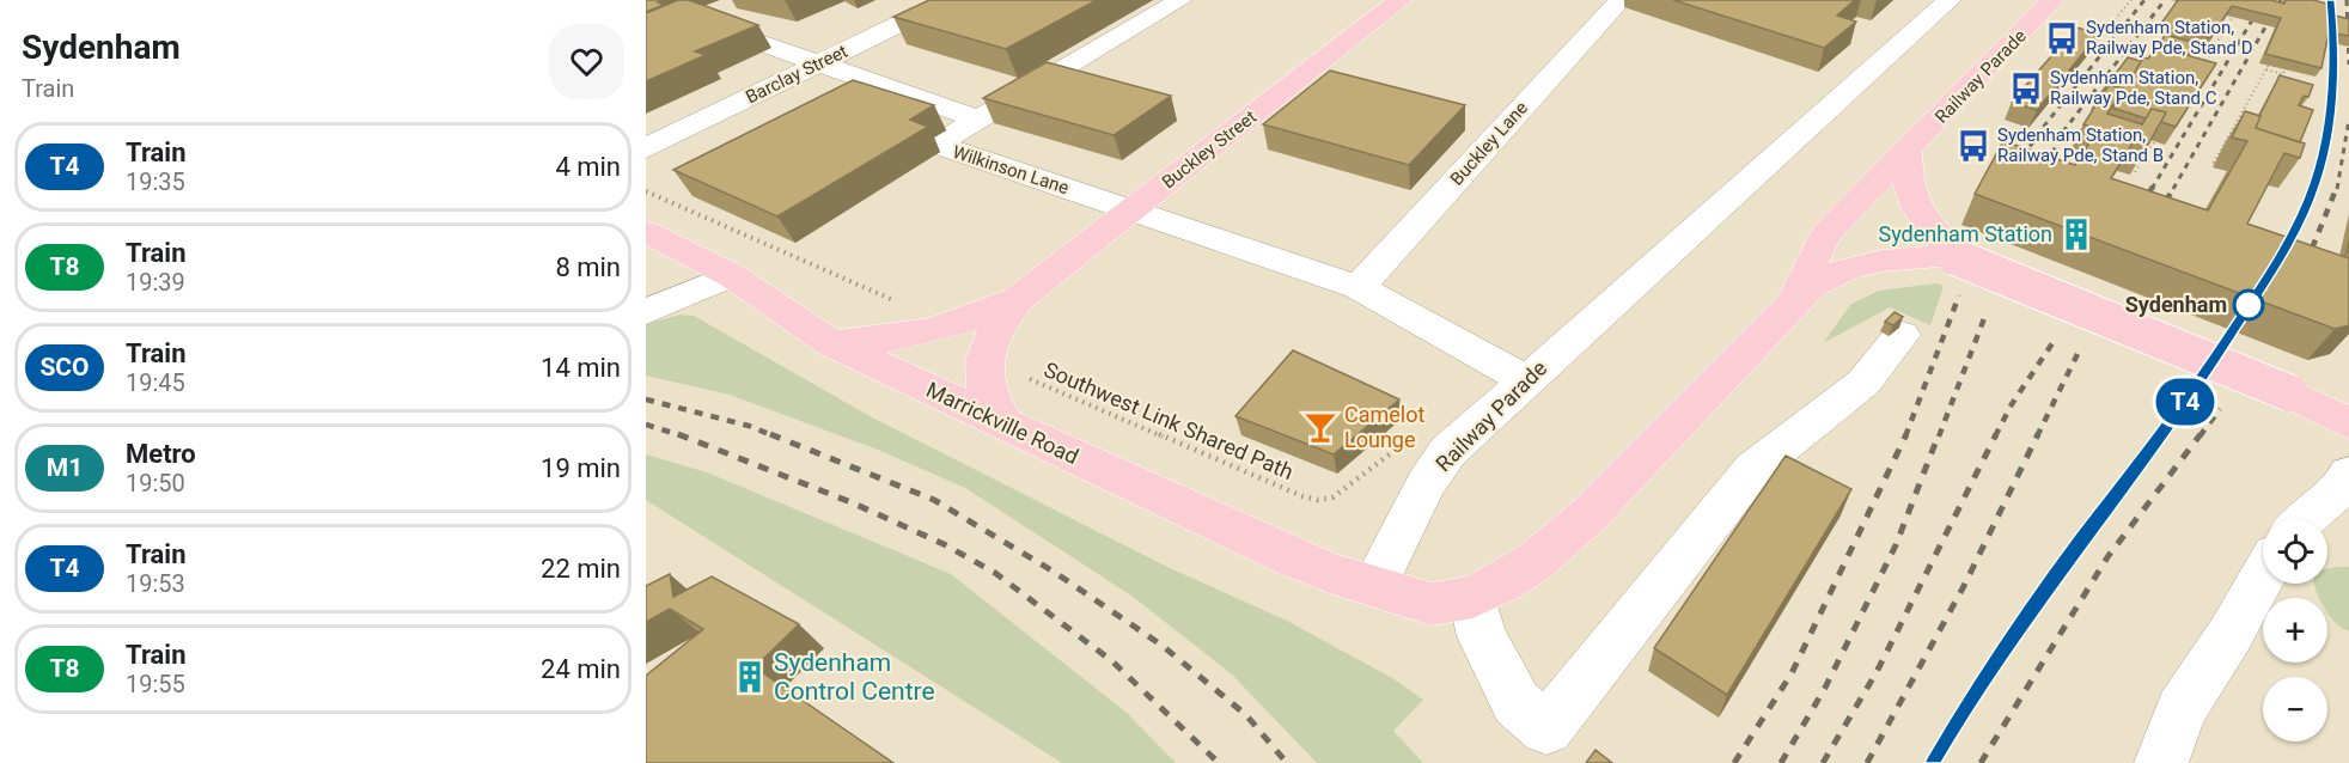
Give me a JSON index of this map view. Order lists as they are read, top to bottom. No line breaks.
{"streets":{"main road":["Railway Parade","Buckley Street","Marrickville Road"],"street":["Barclay Street","Buckley Lane","Wilkinson Lane"],"path":["Southwest Link Shared Path"]},"crossings":[["Barclay Street","Wilkinson Lane"],["Railway Parade","Marrickville Road"],["Buckley Street","Wilkinson Lane"],["Buckley Street","Marrickville Road"]],"places":{"bus stop":["Sydenham Station, Railway Pde, Stand D","Sydenham Station, Railway Pde, Stand C","Sydenham Station, Railway Pde, Stand B"],"building":["Sydenham Station","Sydenham Control Centre"],"other":["Sydenham"],"bar":["Camelot Lounge"]},"page":{"heading":["Sydenham","Train"],"on_map":"T4","list":[{"mark":"T4","name":"Train","note":"19:35","value":"4 min"},{"mark":"T8","name":"Train","note":"19:39","value":"8 min"},{"mark":"SCO","name":"Train","note":"19:45","value":"14 min"},{"mark":"M1","name":"Metro","note":"19:50","value":"19 min"},{"mark":"T4","name":"Train","note":"19:53","value":"22 min"},{"mark":"T8","name":"Train","note":"19:55","value":"24 min"}],"map_buttons":["+","−"]}}
